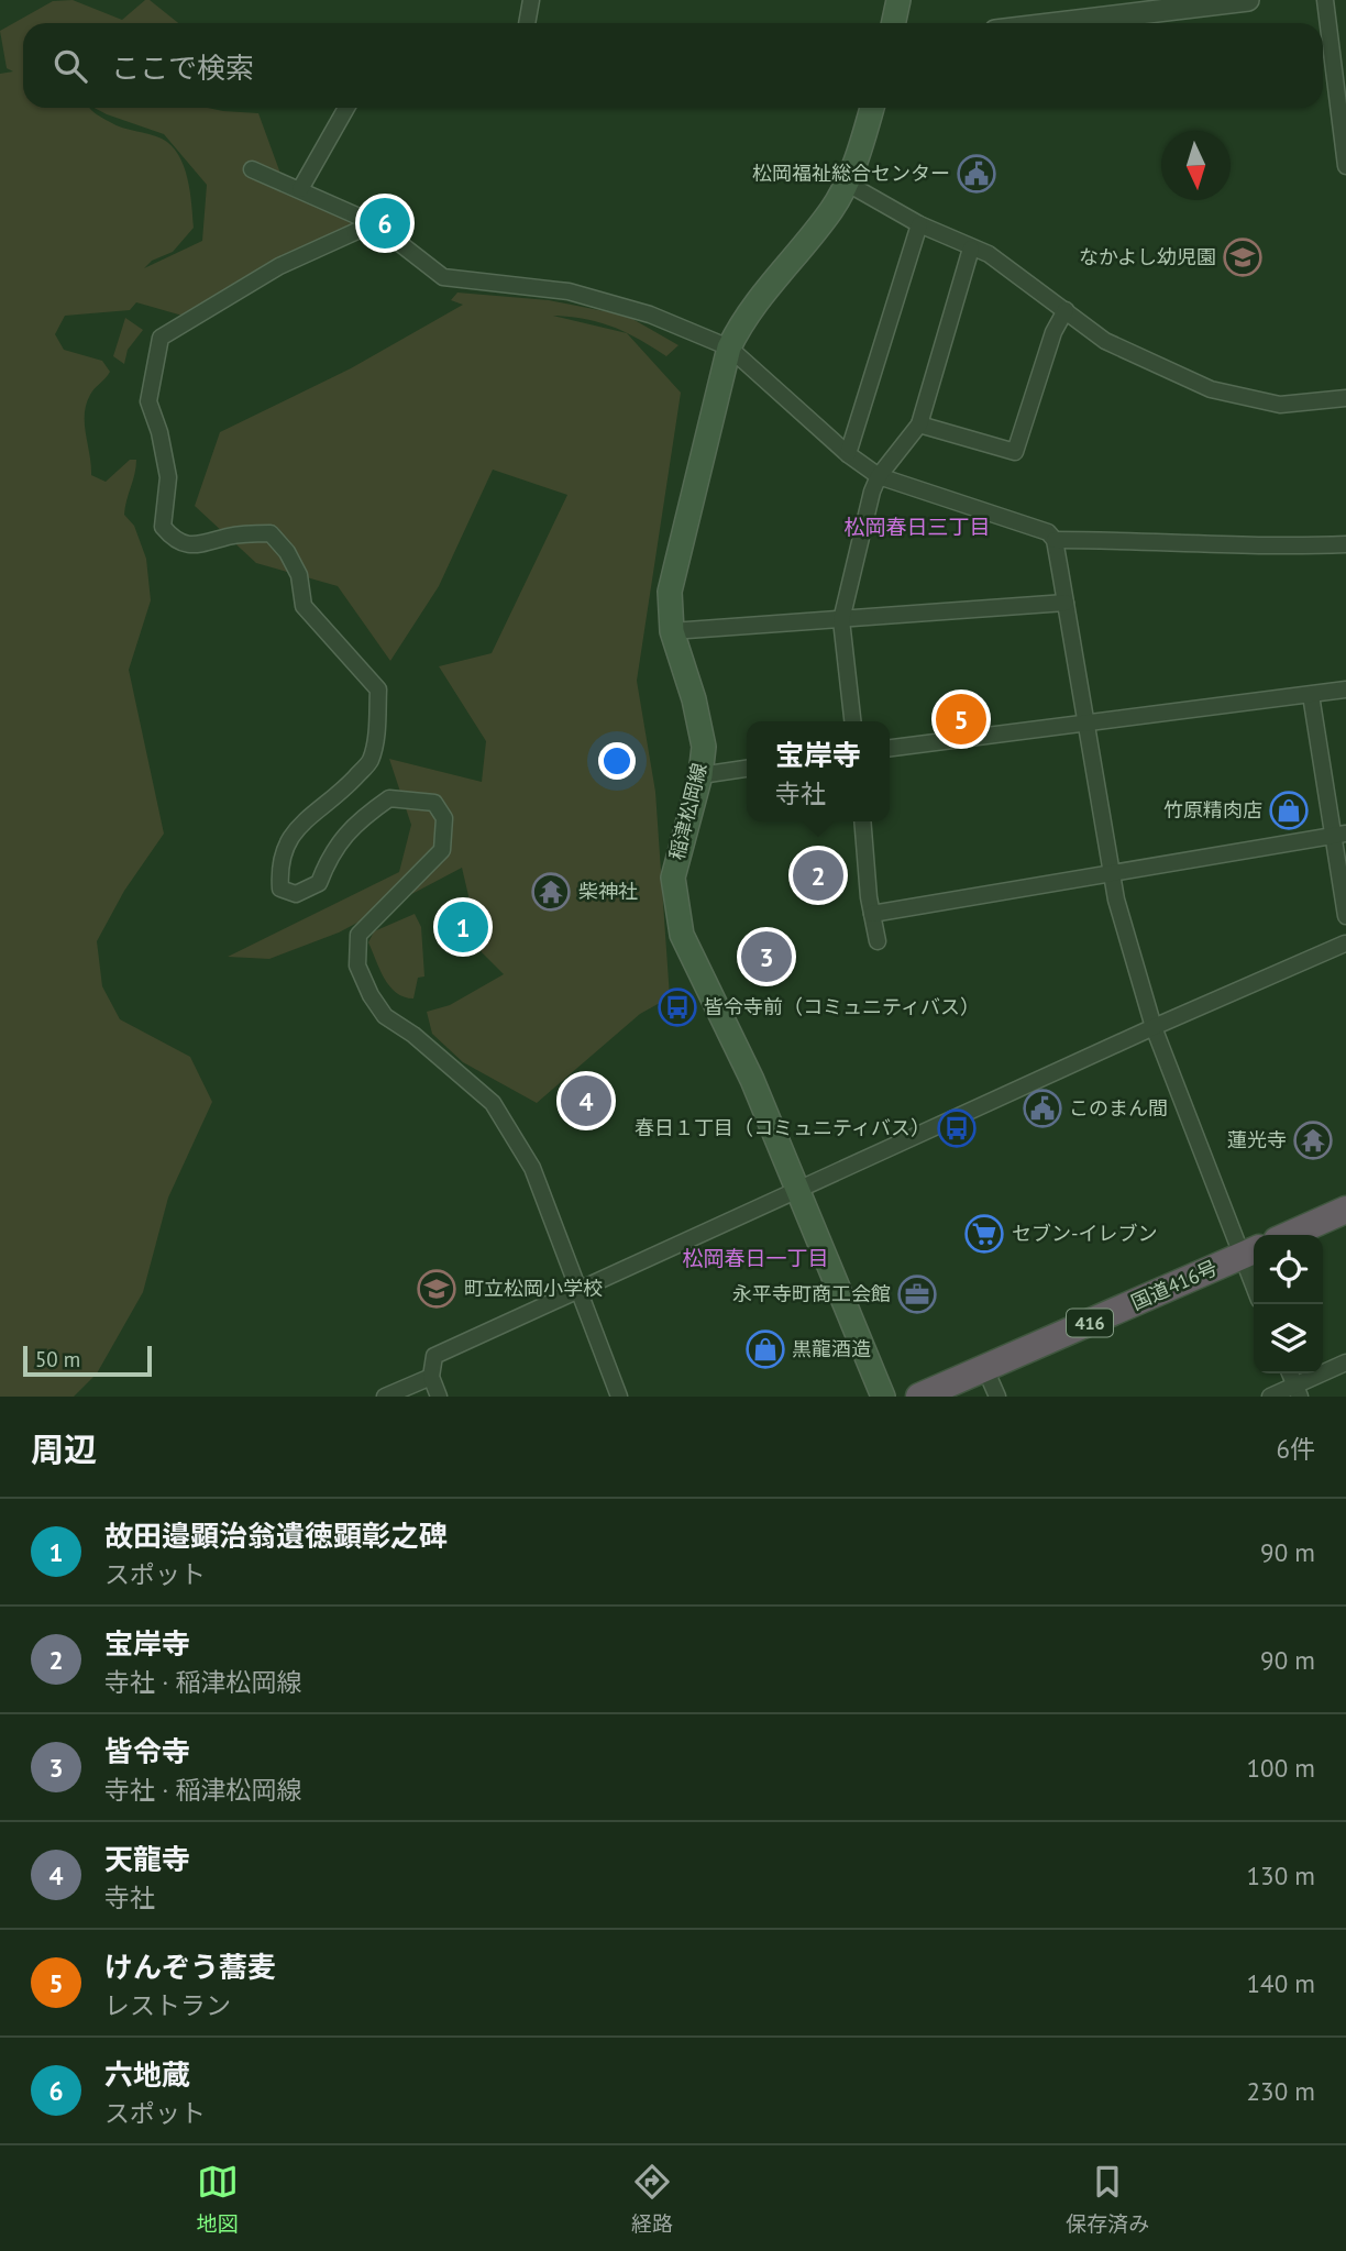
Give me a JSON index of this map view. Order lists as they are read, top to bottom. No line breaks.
{"streets":{"highway":["国道416号","416"],"main road":["稲津松岡線"]},"districts":["松岡春日三丁目","松岡春日一丁目"],"places":{"public building":["松岡福祉総合センター","このまん間"],"school or university":["なかよし幼児園","町立松岡小学校"],"shop":["竹原精肉店","黒龍酒造"],"temple":["柴神社","蓮光寺"],"bus stop":["皆令寺前（コミュニティバス）","春日１丁目（コミュニティバス）"],"supermarket":["セブン-イレブン"],"office":["永平寺町商工会館"]},"scale_bar":"50 m","north":"bottom","page":{"search":"ここで検索","pins":["6","5","2","1","3","4"],"popup":["宝岸寺","寺社"],"scale":"50 m","heading":["周辺","6件"],"list":[{"mark":"1","name":"故田邉顕治翁遺徳顕彰之碑","note":"スポット","value":"90 m"},{"mark":"2","name":"宝岸寺","note":"寺社 · 稲津松岡線","value":"90 m"},{"mark":"3","name":"皆令寺","note":"寺社 · 稲津松岡線","value":"100 m"},{"mark":"4","name":"天龍寺","note":"寺社","value":"130 m"},{"mark":"5","name":"けんぞう蕎麦","note":"レストラン","value":"140 m"},{"mark":"6","name":"六地蔵","note":"スポット","value":"230 m"}],"nav":["地図","経路","保存済み"]}}
